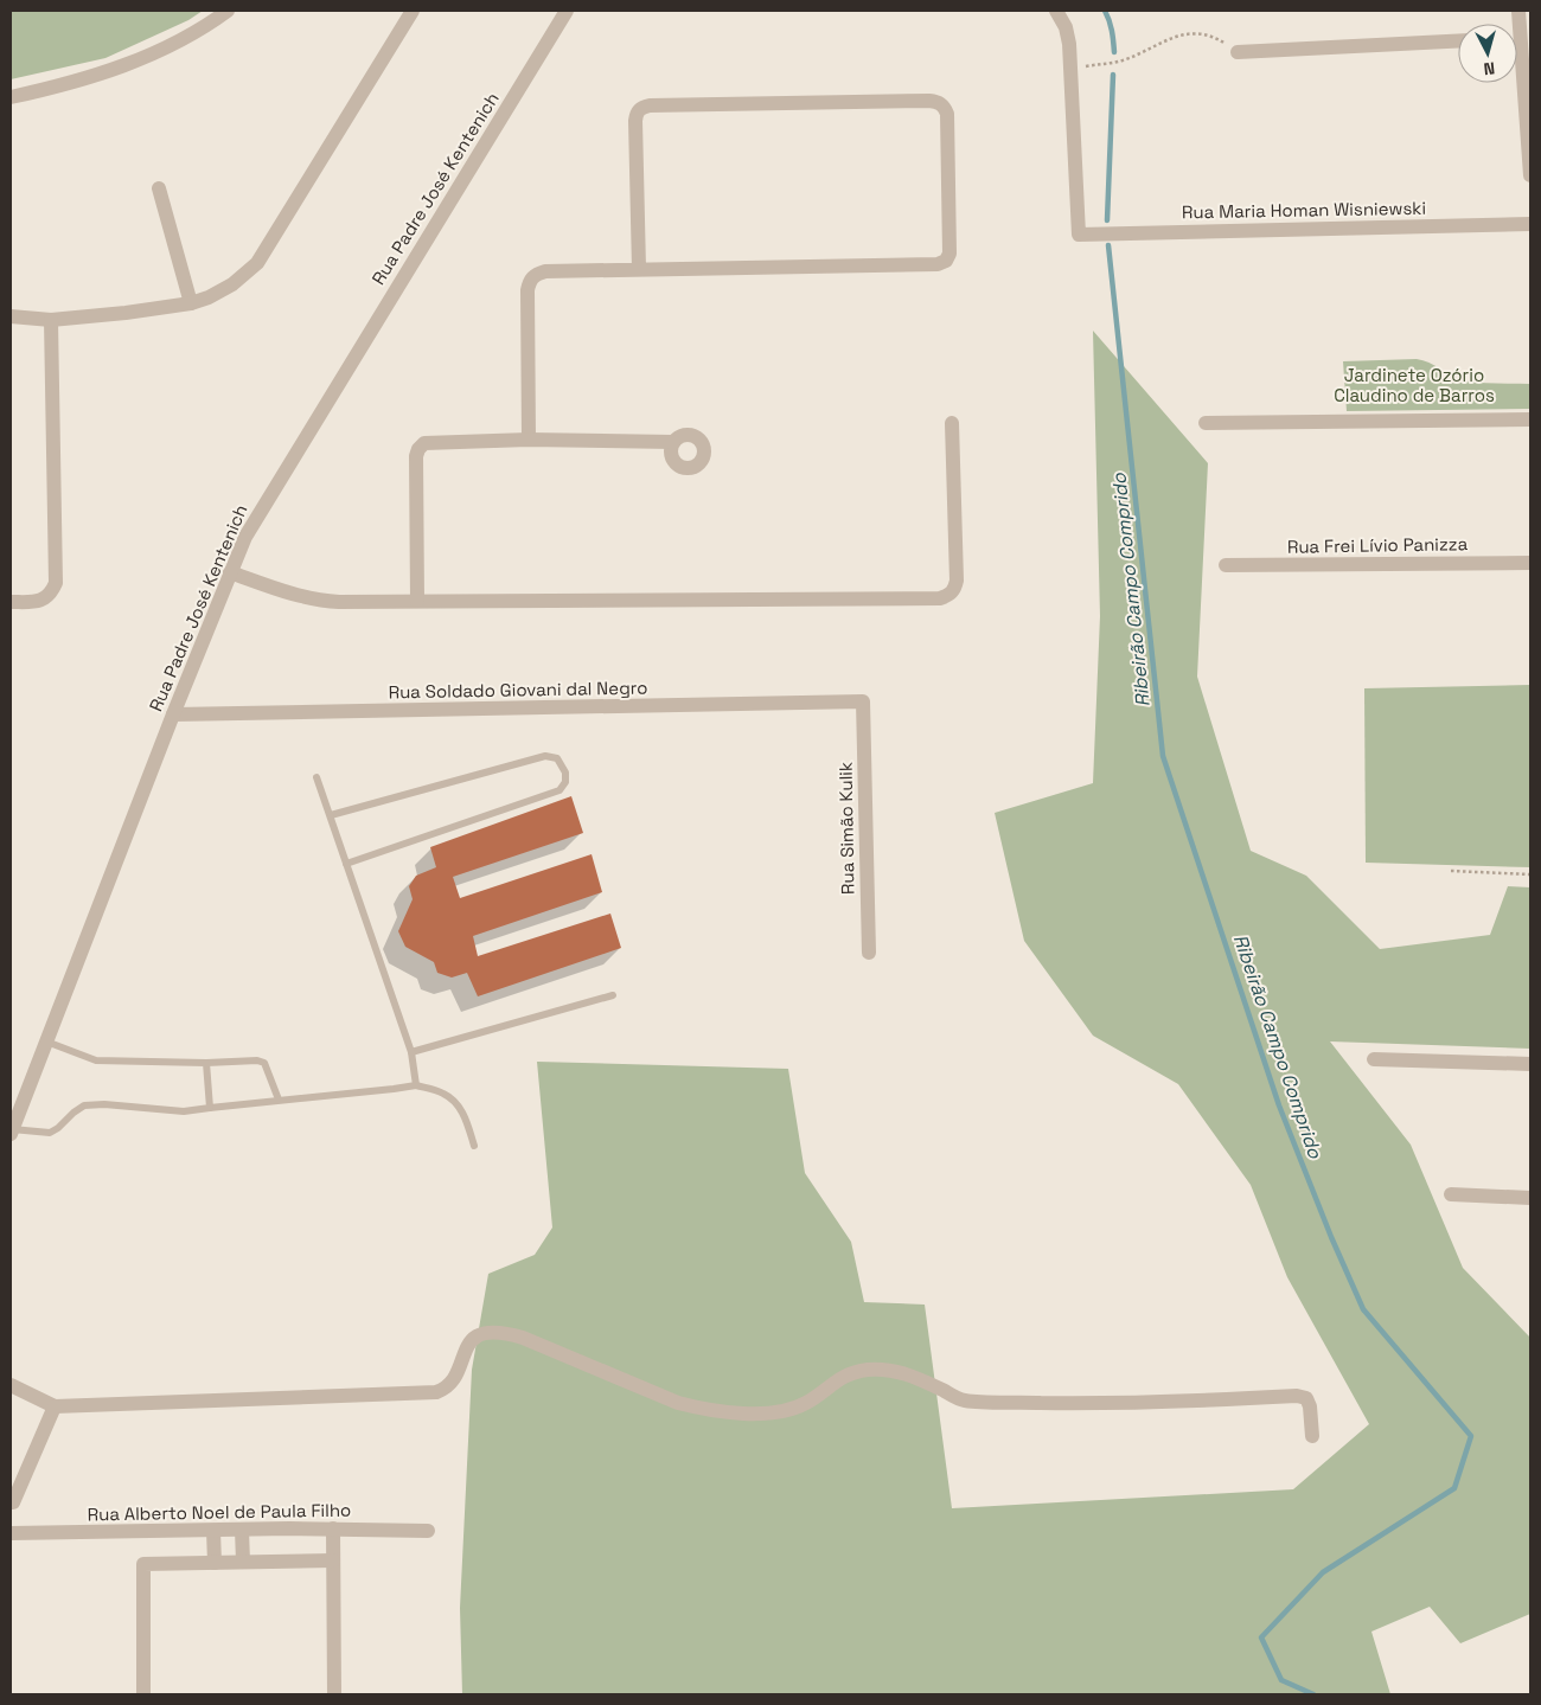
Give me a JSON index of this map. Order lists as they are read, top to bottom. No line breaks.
{"streets":{"street":["Rua Padre José Kentenich","Rua Maria Homan Wisniewski","Rua Frei Lívio Panizza","Rua Soldado Giovani dal Negro","Rua Simão Kulik","Rua Alberto Noel de Paula Filho"]},"crossings":[["Rua Padre José Kentenich","Rua Soldado Giovani dal Negro"],["Rua Soldado Giovani dal Negro","Rua Simão Kulik"]],"water":["Ribeirão Campo Comprido"],"parks":["Jardinete Ozório Claudino de Barros"],"north":"bottom"}
